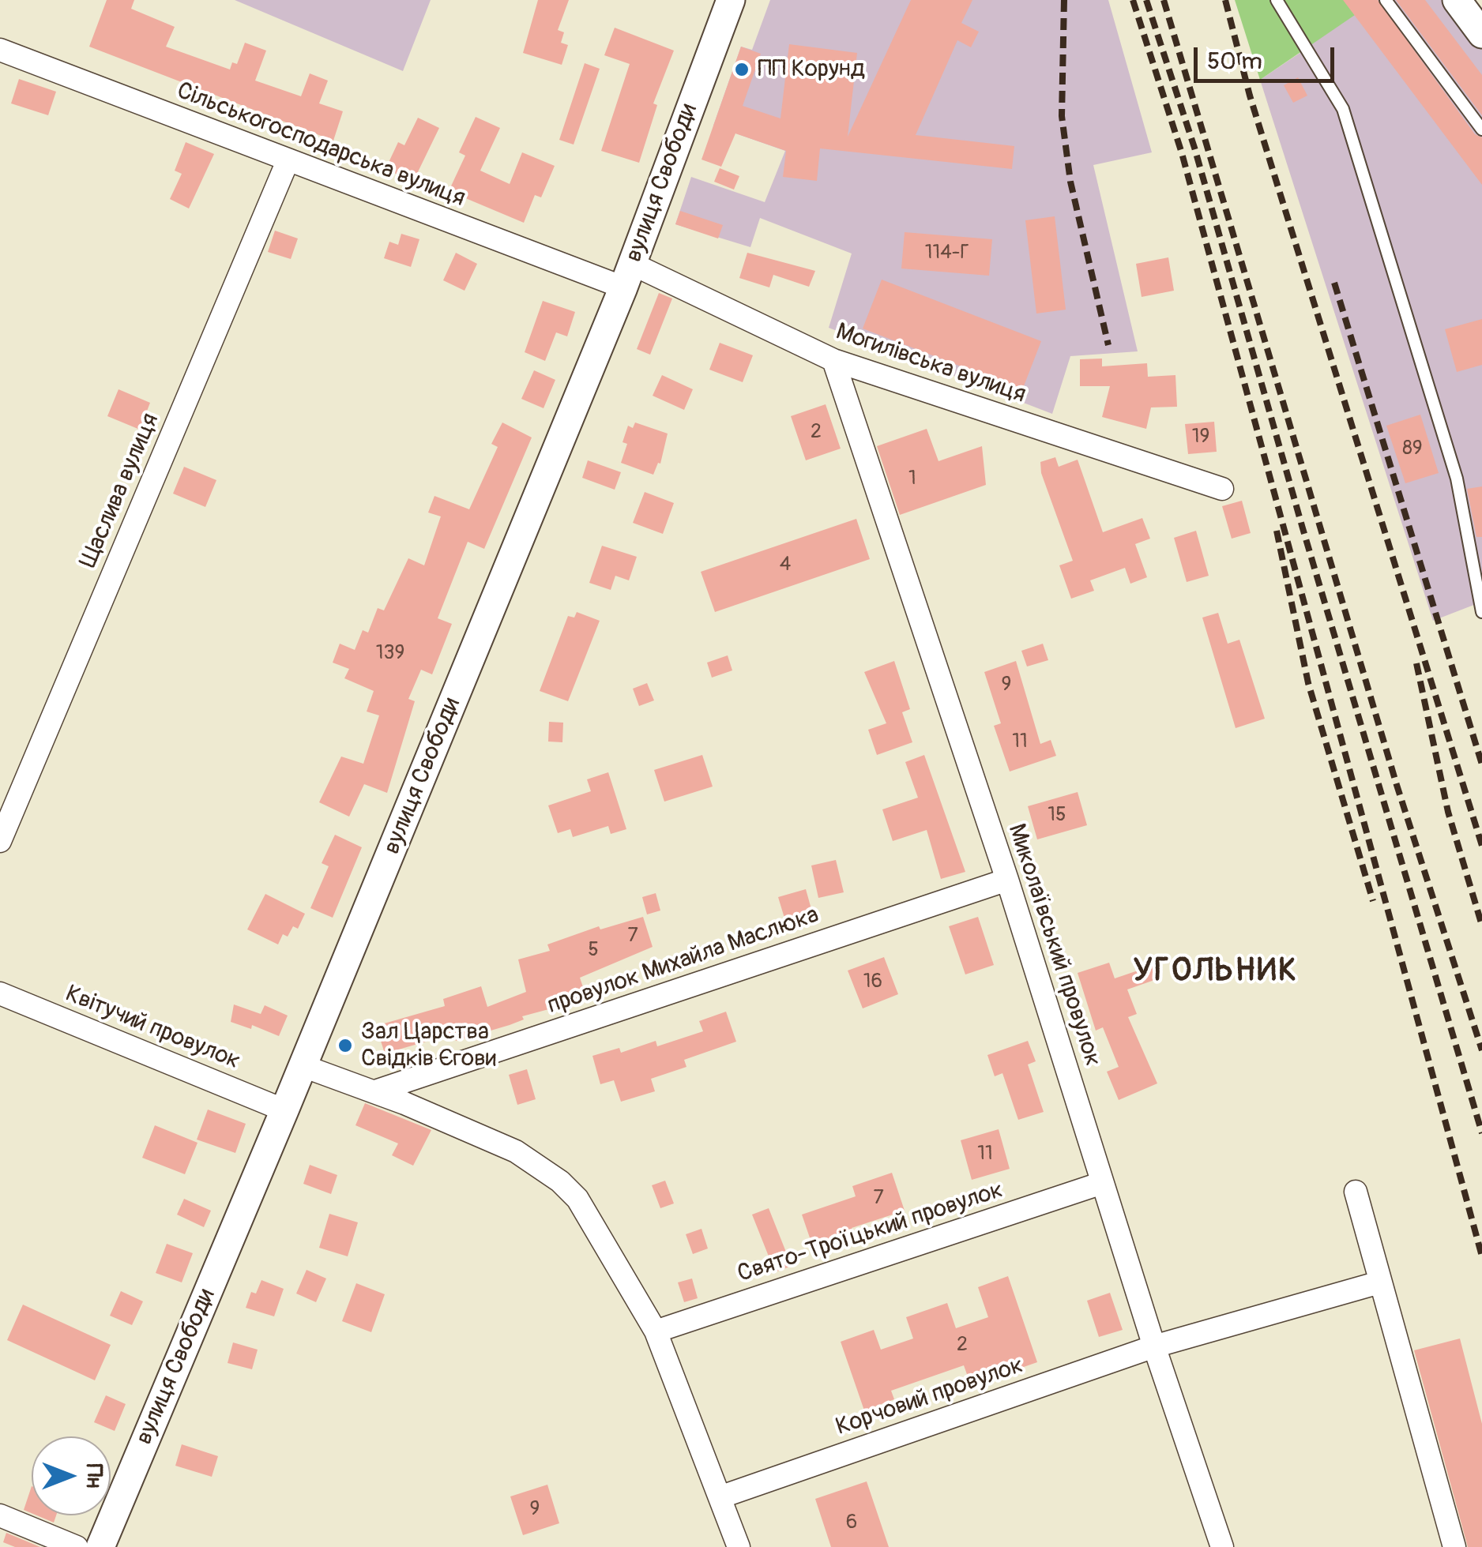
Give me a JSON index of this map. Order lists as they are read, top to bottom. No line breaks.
{"streets":{"street":["Сільськогосподарська вулиця","вулиця Свободи","Могилівська вулиця","Щаслива вулиця","Миколаївський провулок","провулок Михайла Маслюка","Квітучий провулок","Свято-Троїцький провулок","Корчовий провулок"]},"crossings":[["Сільськогосподарська вулиця","вулиця Свободи"],["Сільськогосподарська вулиця","Могилівська вулиця"],["Сільськогосподарська вулиця","Щаслива вулиця"],["вулиця Свободи","Могилівська вулиця"],["вулиця Свободи","Квітучий провулок"],["Могилівська вулиця","Миколаївський провулок"],["Миколаївський провулок","провулок Михайла Маслюка"],["Миколаївський провулок","Свято-Троїцький провулок"],["Миколаївський провулок","Корчовий провулок"]],"districts":["УГОЛЬНИК"],"places":["ПП Корунд","Зал Царства Свідків Єгови"],"house_numbers":["114-Г","2","19","89","1","4","139","9","11","15","7","5","16","11","7","2","9","6"],"scale_bar":"50 m","north":"right"}
